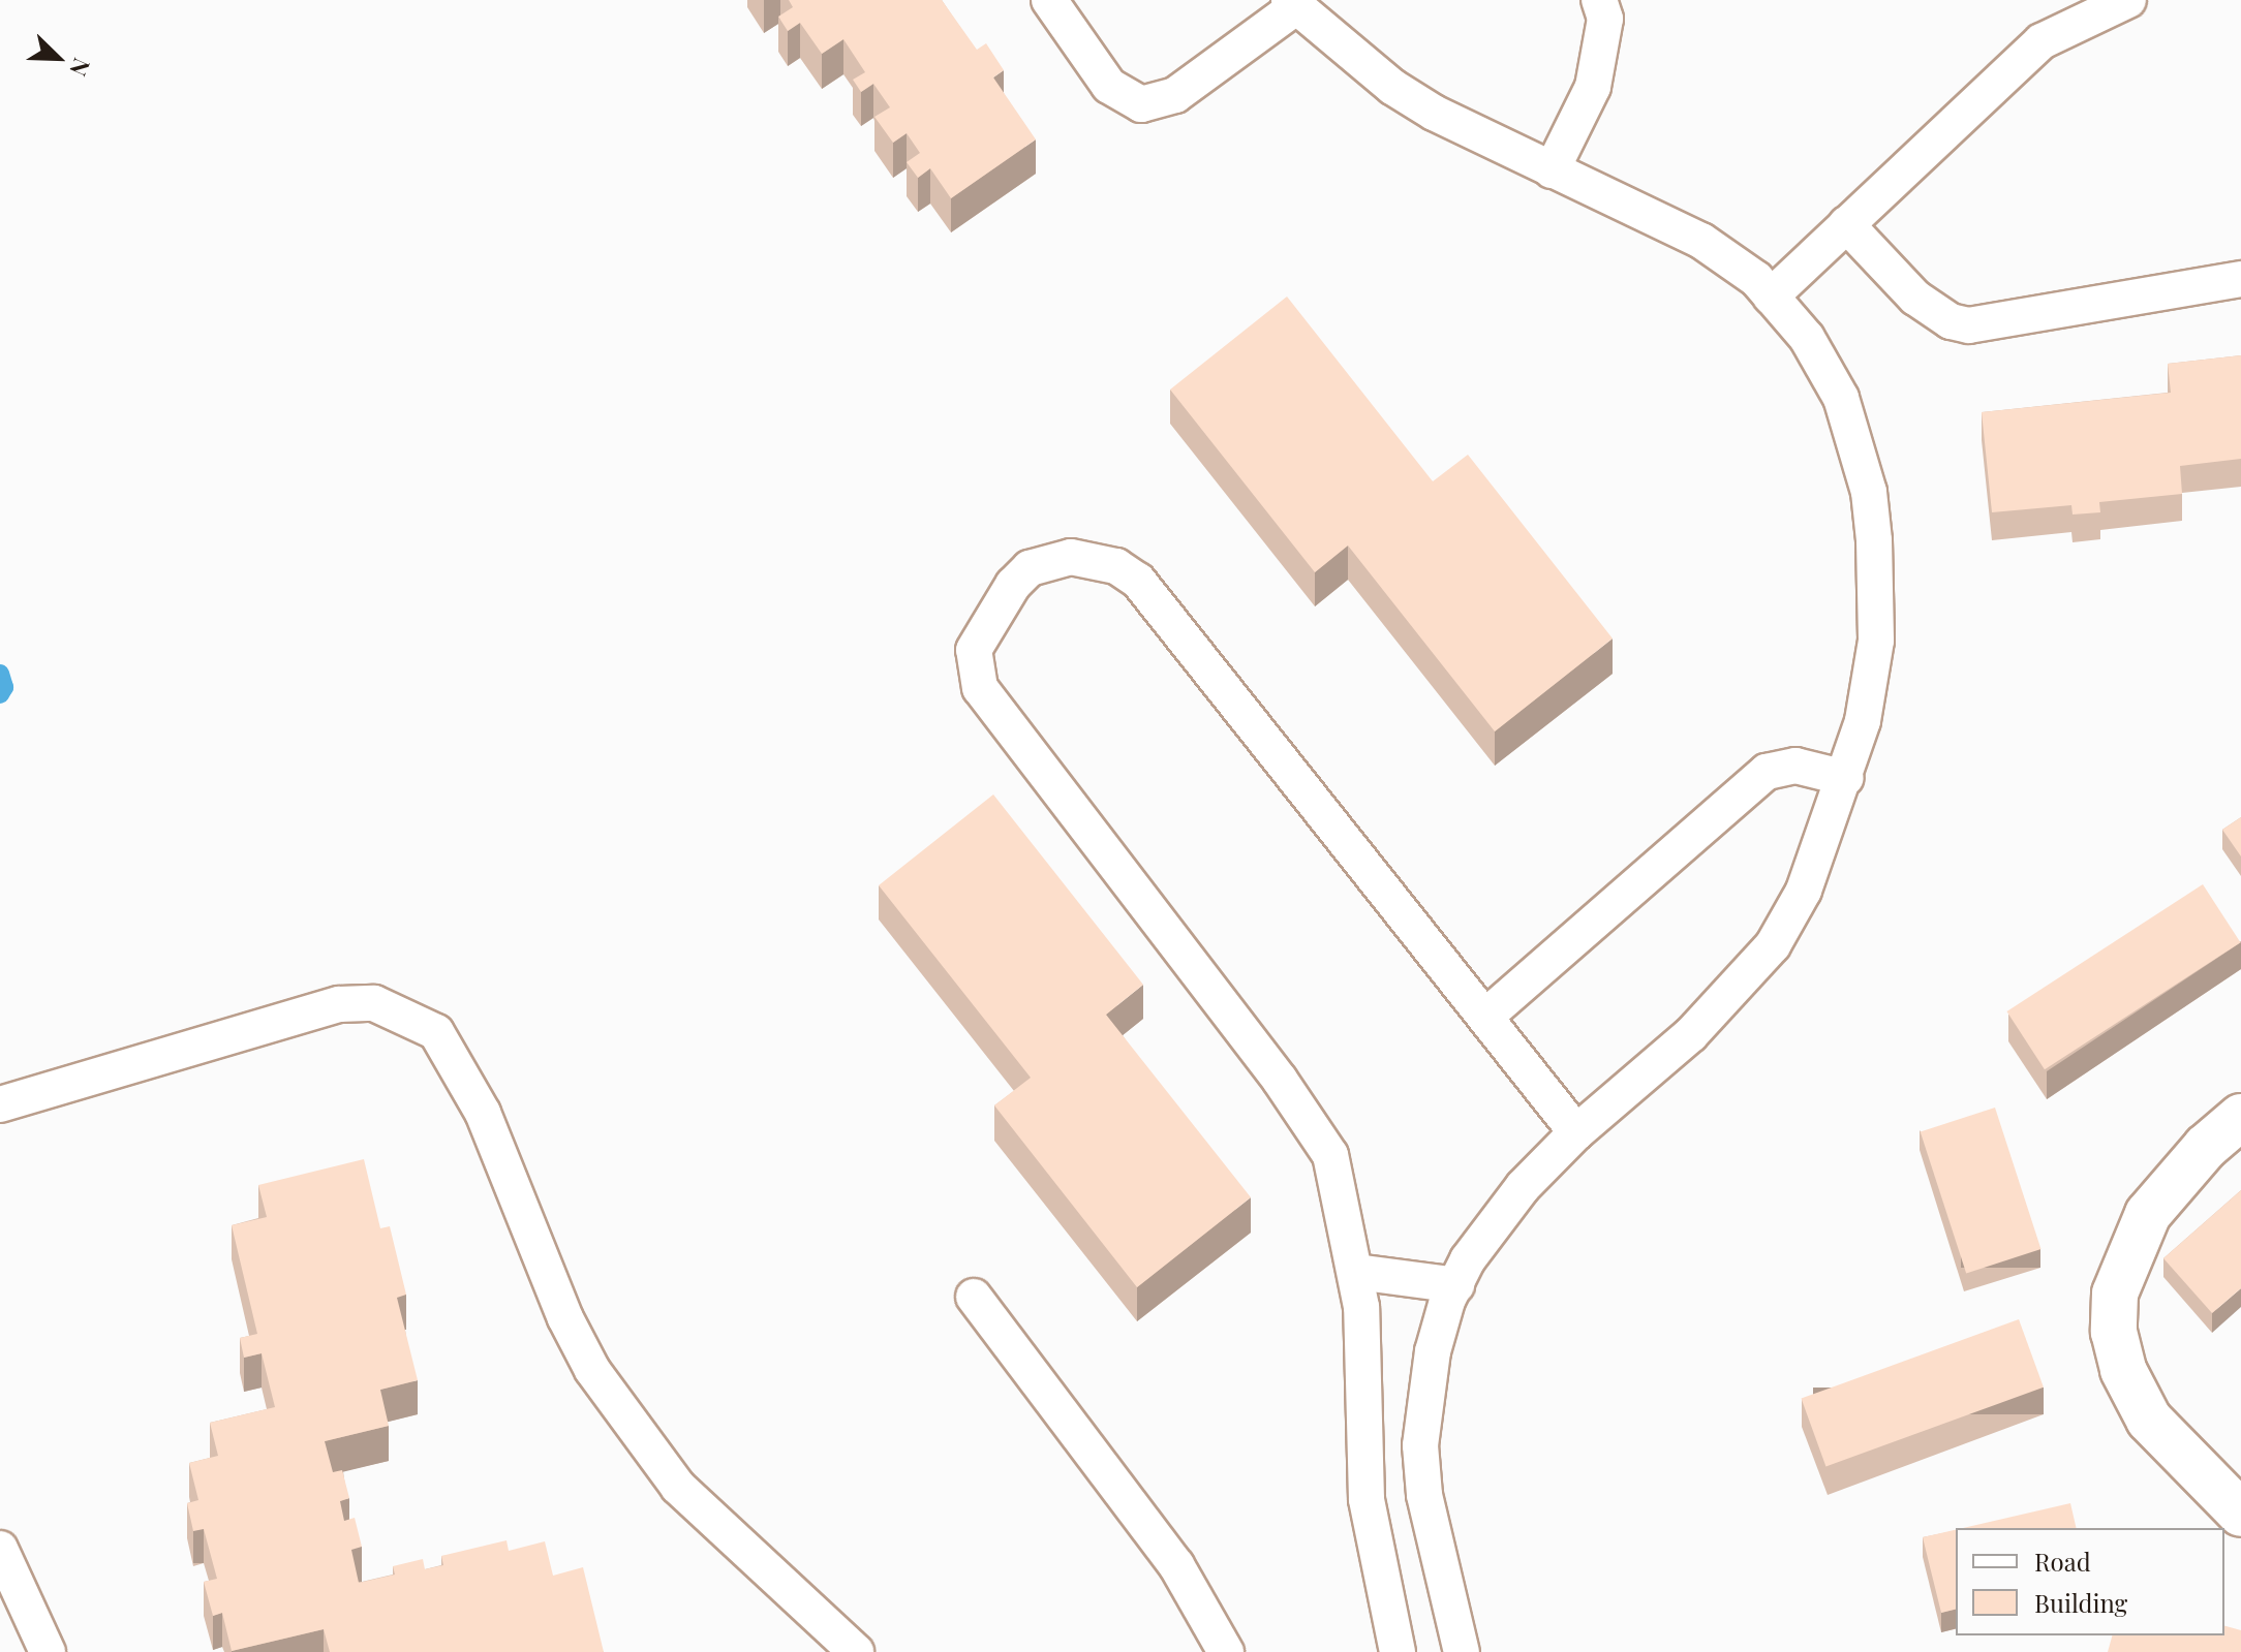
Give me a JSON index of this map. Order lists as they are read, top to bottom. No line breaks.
{"legend":["Road","Building"],"north":"bottom right"}
